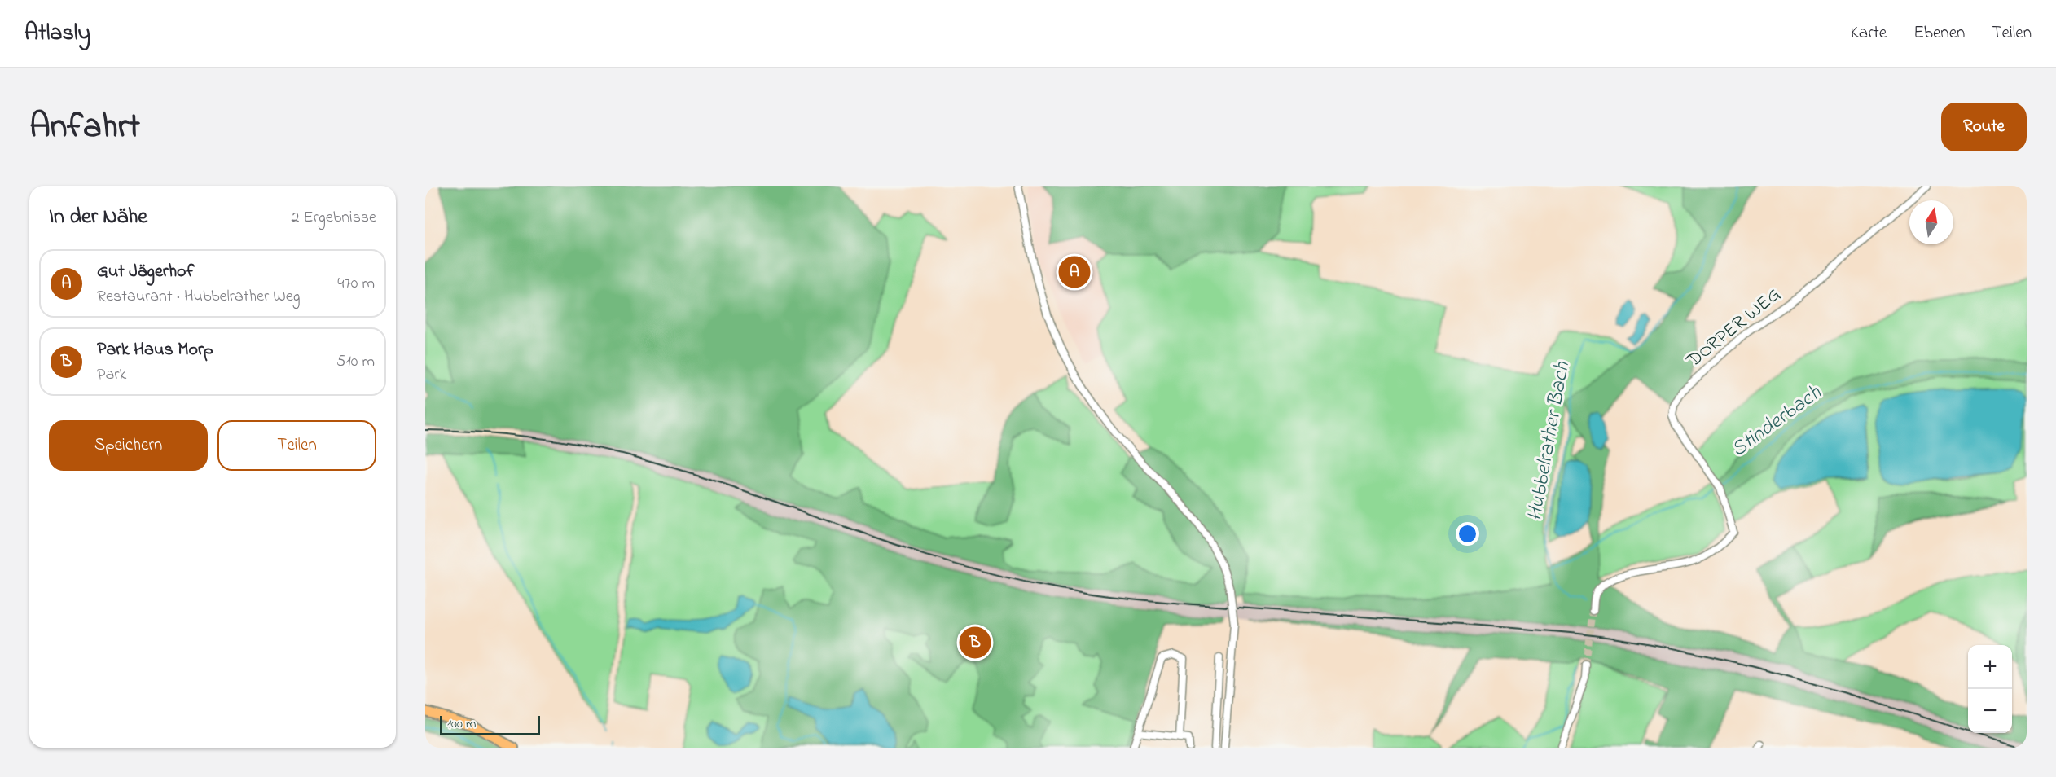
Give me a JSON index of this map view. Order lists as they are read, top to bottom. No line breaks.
{"streets":{"street":["DORPER WEG"]},"water":["Stinderbach","Hubbelrather Bach"],"scale_bar":"100 m","north":"top","page":{"header":"Atlasly","nav":["Karte","Ebenen","Teilen"],"title":"Anfahrt","buttons":["Route",["Speichern","Teilen"]],"heading":["In der Nähe","2 Ergebnisse"],"list":[{"mark":"A","name":"Gut Jägerhof","note":"Restaurant · Hubbelrather Weg","value":"470 m"},{"mark":"B","name":"Park Haus Morp","note":"Park","value":"510 m"}],"pins":["A","B"],"map_buttons":["+","−"],"scale":"100 m"}}
